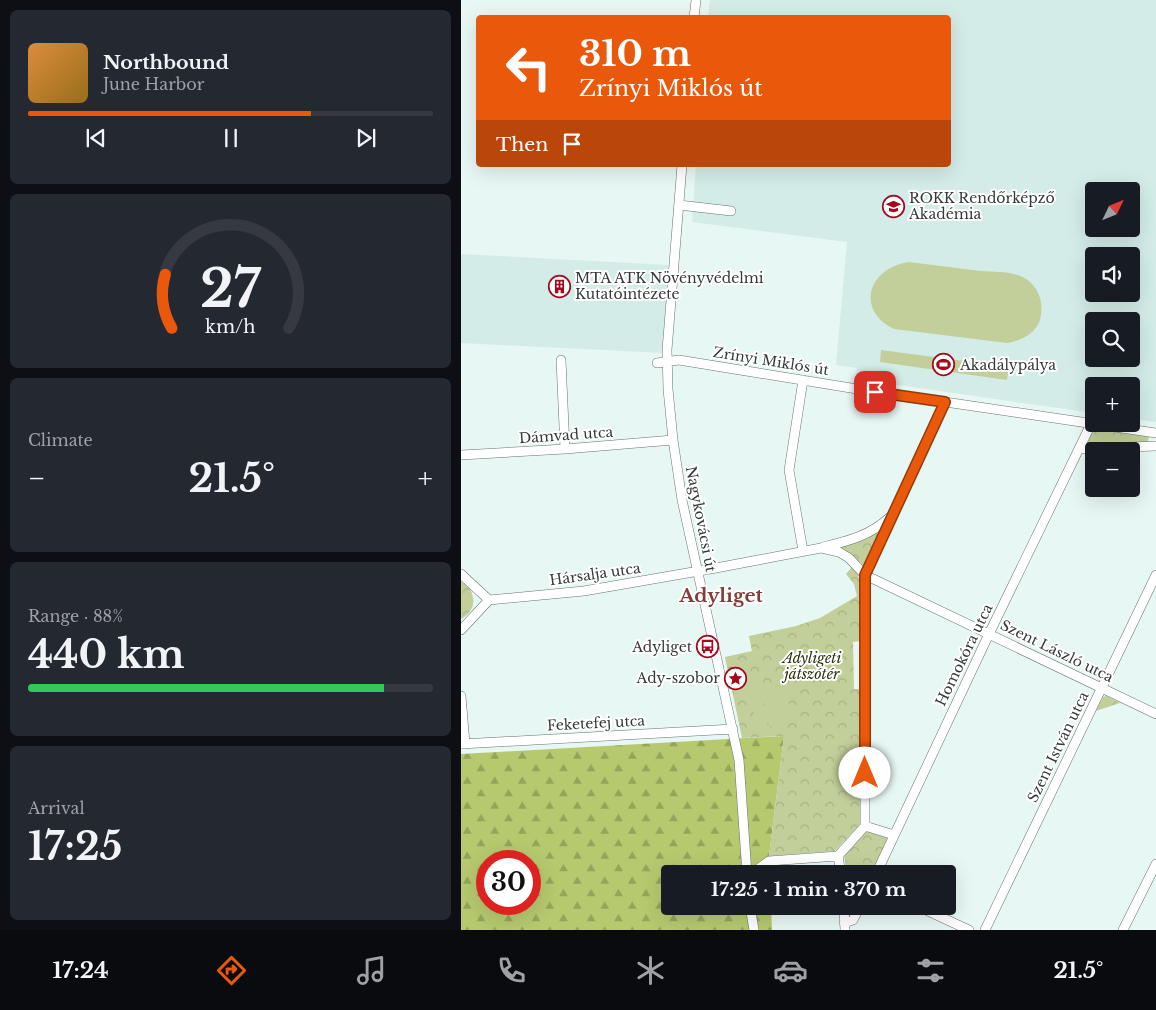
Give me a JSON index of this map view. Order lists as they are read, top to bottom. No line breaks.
{"streets":{"street":["Zrínyi Miklós út","Dámvad utca","Nagykovácsi út","Hársalja utca","Szent László utca","Homokóra utca","Feketefej utca","Szent István utca"]},"crossings":[["Zrínyi Miklós út","Nagykovácsi út"],["Dámvad utca","Nagykovácsi út"],["Nagykovácsi út","Hársalja utca"],["Nagykovácsi út","Feketefej utca"],["Szent László utca","Homokóra utca"],["Szent László utca","Szent István utca"]],"districts":["Adyliget"],"parks":["Adyligeti játszótér"],"places":{"school or university":["ROKK Rendőrképző Akadémia"],"building":["MTA ATK Növényvédelmi Kutatóintézete"],"sports":["Akadálypálya"],"bus stop":["Adyliget"],"place":["Ady-szobor"]},"north":"top right","page":{"turn":["310 m","Zrínyi Miklós út"],"song":["Northbound","June Harbor"],"then":"Then","map_buttons":["+","−"],"tile":["Climate",["Range · 88%","440 km"],["Arrival","17:25"]],"heat":["−","21.5°","+"],"limit":"30","trip":"17:25 · 1 min · 370 m","tabs":["17:24","21.5°"],"gauge":["27","km/h"]}}
